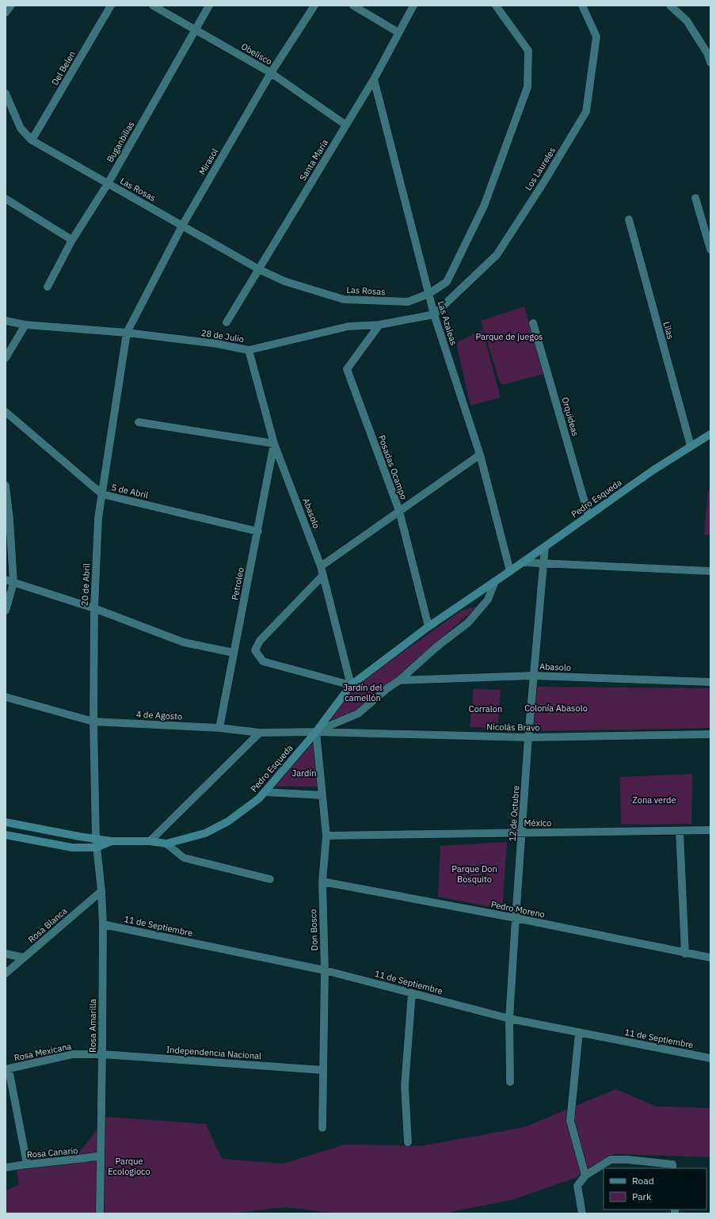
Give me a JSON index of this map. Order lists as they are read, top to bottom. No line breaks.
{"streets":{"street":["Obelisco","Del Belen","Buganbilias","Santa María","Mirasol","Los Laureles","Las Rosas","Las Azaleas","Lilas","28 de Julio","Orquideas","Posadas Ocampo","5 de Abril","Pedro Esqueda","Abasolo","Petroleo","20 de Abril","4 de Agosto","Nicolás Bravo","12 de Octubre","México","Pedro Moreno","Rosa Blanca","11 de Septiembre","Don Bosco","Rosa Amarilla","Rosa Mexicana","Independencia Nacional","Rosa Canario"]},"crossings":[["Obelisco","Buganbilias"],["Obelisco","Santa María"],["Obelisco","Mirasol"],["Del Belen","Las Rosas"],["Buganbilias","Las Rosas"],["Santa María","Las Rosas"],["Santa María","Las Azaleas"],["Mirasol","Las Rosas"],["Mirasol","28 de Julio"],["Mirasol","20 de Abril"],["Los Laureles","Las Azaleas"],["Los Laureles","28 de Julio"],["Las Rosas","Las Azaleas"],["Las Azaleas","28 de Julio"],["Las Azaleas","Pedro Esqueda"],["Lilas","Pedro Esqueda"],["28 de Julio","Posadas Ocampo"],["28 de Julio","Abasolo"],["28 de Julio","20 de Abril"],["Orquideas","Pedro Esqueda"],["Posadas Ocampo","Pedro Esqueda"],["5 de Abril","Petroleo"],["5 de Abril","20 de Abril"],["Pedro Esqueda","Abasolo"],["Pedro Esqueda","20 de Abril"],["Pedro Esqueda","4 de Agosto"],["Pedro Esqueda","Nicolás Bravo"],["Pedro Esqueda","12 de Octubre"],["Pedro Esqueda","Don Bosco"],["Pedro Esqueda","Rosa Amarilla"],["Abasolo","Petroleo"],["Abasolo","12 de Octubre"],["Petroleo","4 de Agosto"],["20 de Abril","4 de Agosto"],["20 de Abril","Rosa Amarilla"],["4 de Agosto","Nicolás Bravo"],["4 de Agosto","Don Bosco"],["Nicolás Bravo","12 de Octubre"],["Nicolás Bravo","Don Bosco"],["12 de Octubre","México"],["12 de Octubre","Pedro Moreno"],["12 de Octubre","11 de Septiembre"],["México","Don Bosco"],["Pedro Moreno","Don Bosco"],["Rosa Blanca","Rosa Amarilla"],["11 de Septiembre","Don Bosco"],["11 de Septiembre","Rosa Amarilla"],["Don Bosco","Independencia Nacional"],["Rosa Amarilla","Rosa Mexicana"],["Rosa Amarilla","Independencia Nacional"],["Rosa Amarilla","Rosa Canario"],["Rosa Mexicana","Independencia Nacional"]],"parks":["Parque de juegos","Jardín del camellón","Colonía Abasolo","Corralon","Jardín","Zona verde","Parque Don Bosquito","Parque Ecologioco"],"legend":["Road","Park"]}
